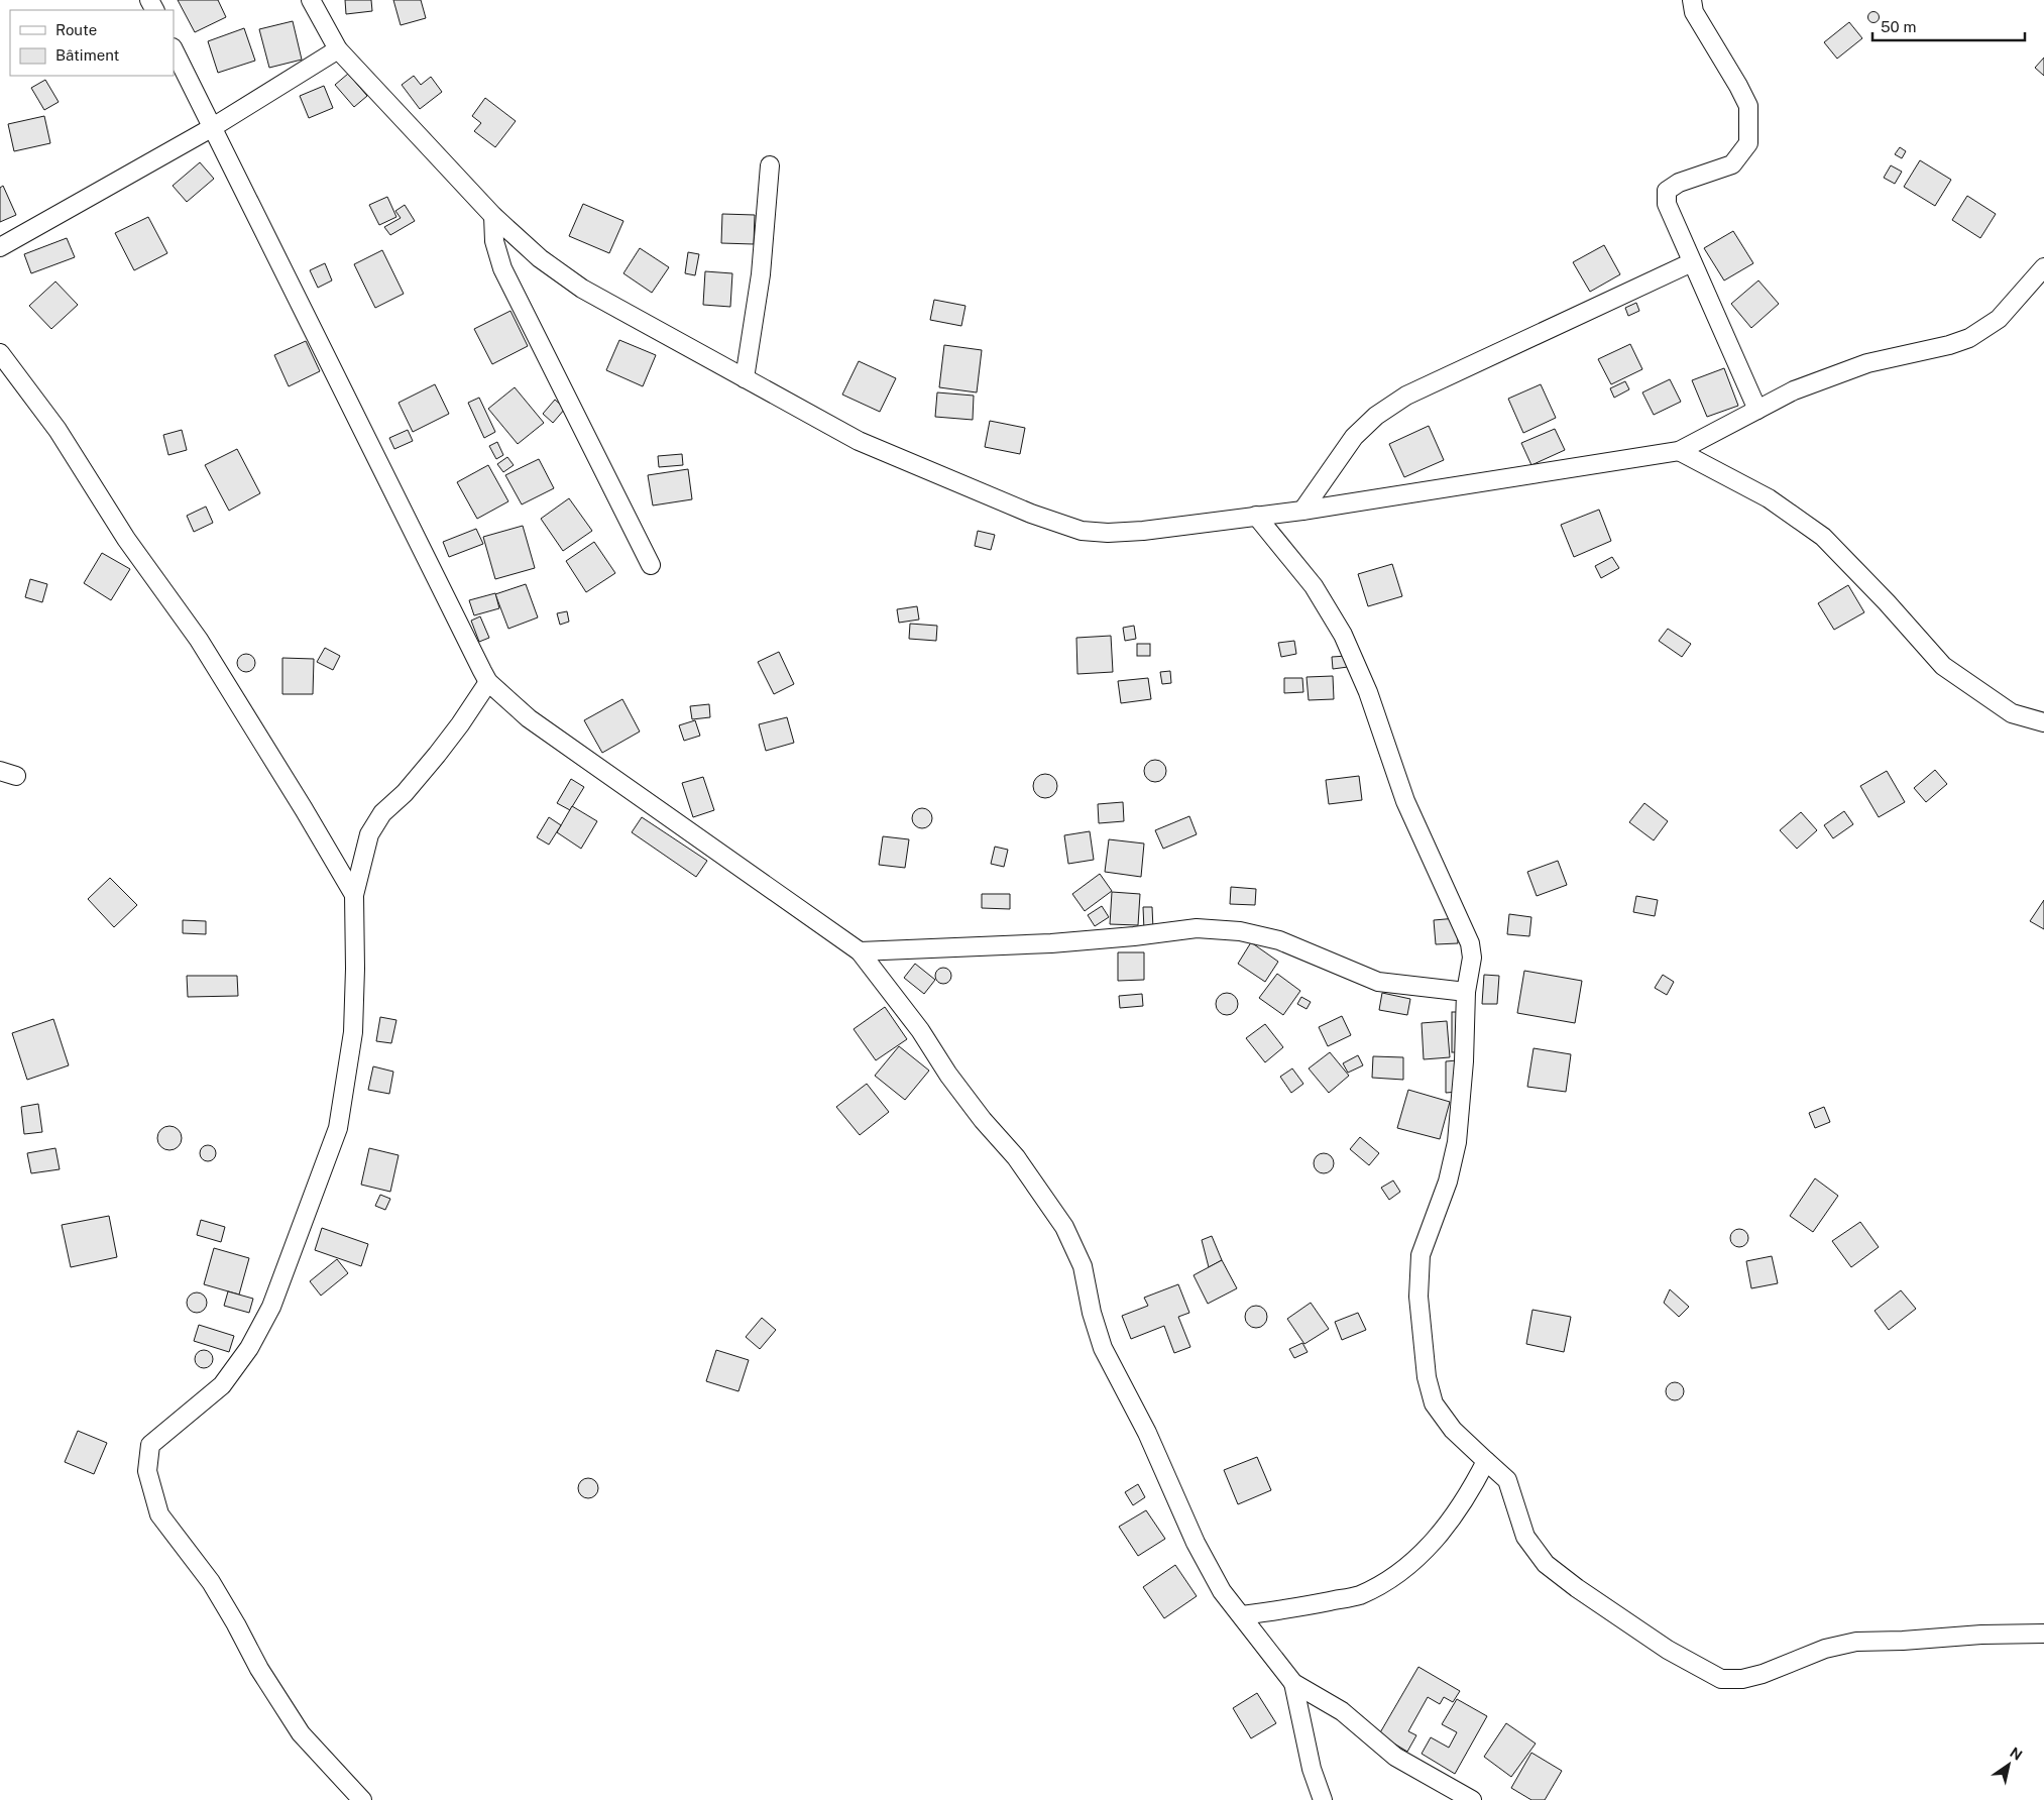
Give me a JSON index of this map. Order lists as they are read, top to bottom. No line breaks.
{"legend":["Route","Bâtiment"],"scale_bar":"50 m","north":"top right"}
